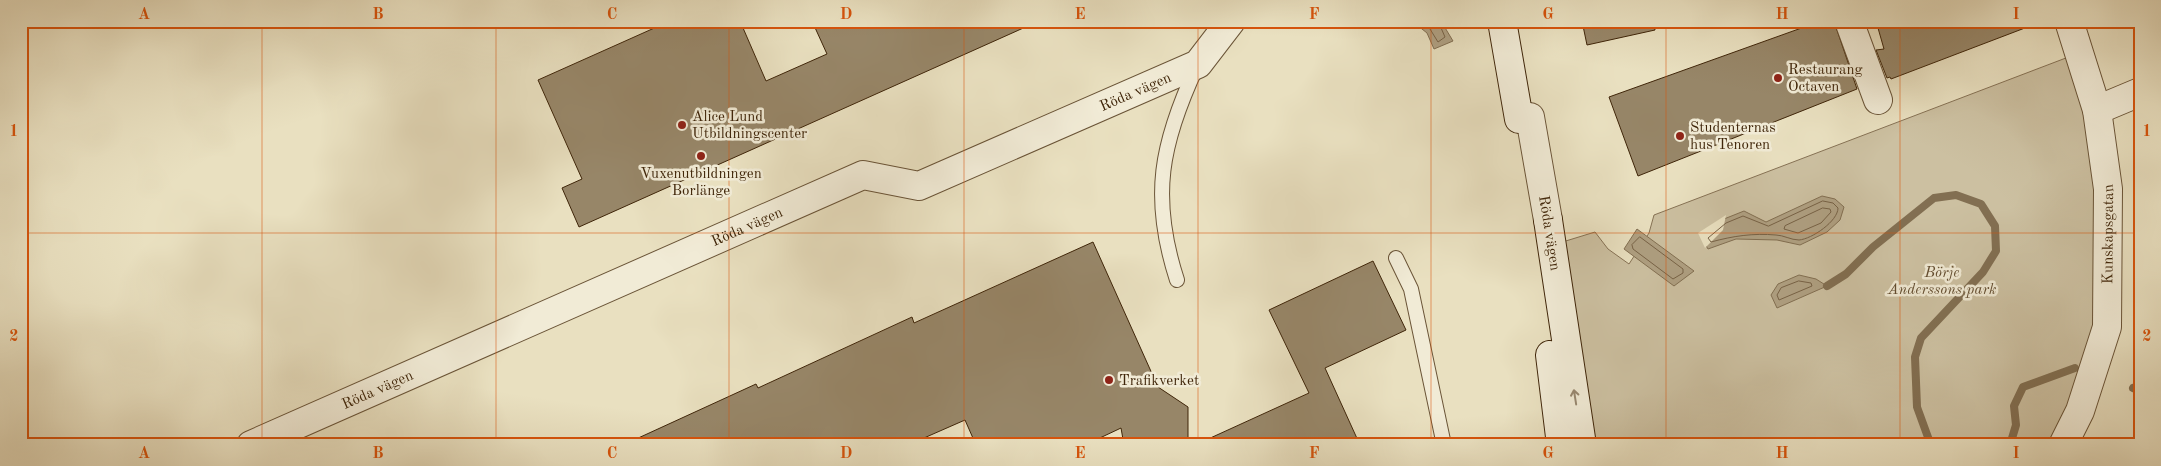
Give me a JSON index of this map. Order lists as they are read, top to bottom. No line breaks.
{"streets":{"street":["Röda vägen","Kunskapsgatan"]},"parks":["Börje Anderssons park"],"places":["Restaurang Octaven","Alice Lund Utbildningscenter","Studenternas hus Tenoren","Vuxenutbildningen Borlänge","Trafikverket"],"grid":{"columns":["A","B","C","D","E","F","G","H","I"],"rows":["1","2"]}}
